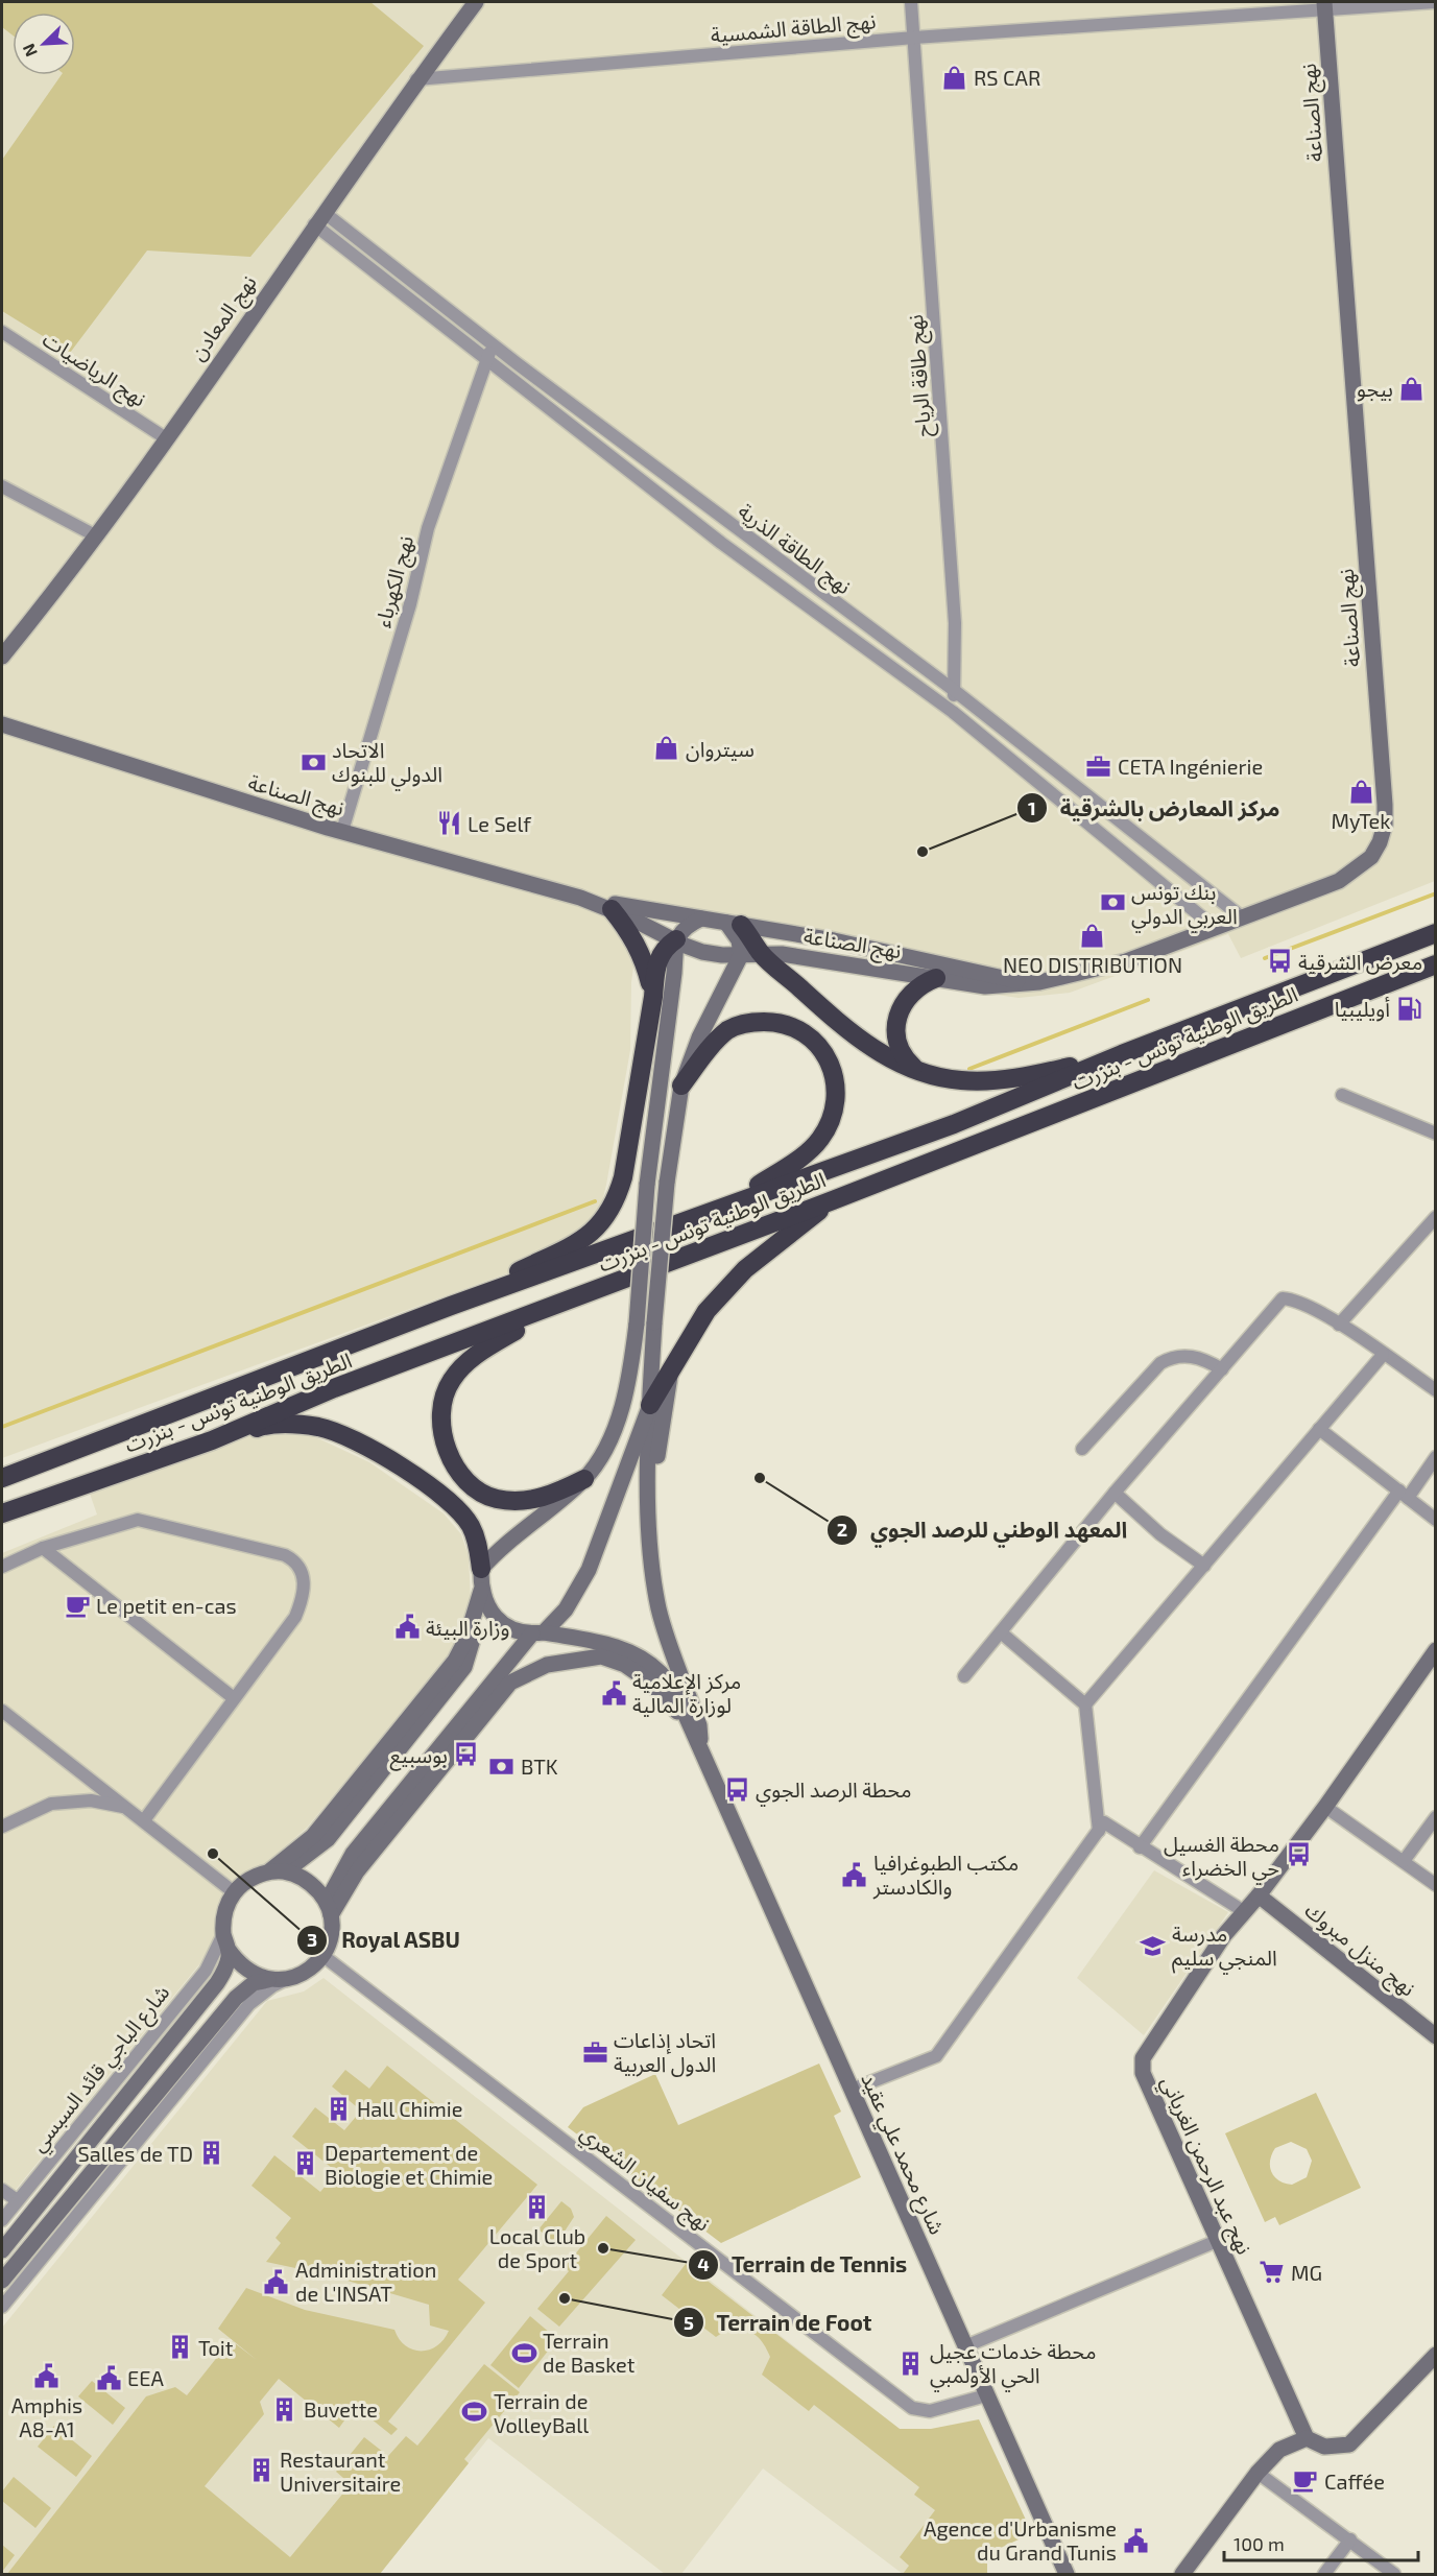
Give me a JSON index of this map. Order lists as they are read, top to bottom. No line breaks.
{"streets":{"highway":["الطريق الوطنية تونس - بنزرت"],"street":["نهج الطاقة الشمسية","نهج الصناعة","نهج المعادن","نهج الرياضيات","نهج طاقة الرياح","نهج الطاقة الذرية","نهج الكهرباء","نهج منزل مبروك","شارع الباجي قائد السبسي","شارع محمد علي عقيد","نهج عبد الرحمن الغرياني","نهج سفيان الشعري"]},"crossings":[["نهج الطاقة الشمسية","نهج الصناعة"],["نهج الطاقة الشمسية","نهج المعادن"],["نهج الطاقة الشمسية","نهج طاقة الرياح"],["نهج الصناعة","نهج الطاقة الذرية"],["نهج الصناعة","نهج الكهرباء"],["نهج المعادن","نهج الرياضيات"],["نهج المعادن","نهج الطاقة الذرية"],["نهج طاقة الرياح","نهج الطاقة الذرية"],["نهج الطاقة الذرية","نهج الكهرباء"],["نهج منزل مبروك","نهج عبد الرحمن الغرياني"],["شارع الباجي قائد السبسي","نهج سفيان الشعري"],["شارع محمد علي عقيد","نهج سفيان الشعري"]],"places":{"shop":["RS CAR","بيجو","سيتروان","MyTek","NEO DISTRIBUTION"],"bank":["الاتحاد الدولي للبنوك","بنك تونس العربي الدولي","BTK"],"office":["CETA Ingénierie","اتحاد إذاعات الدول العربية"],"restaurant":["Le Self"],"other":["مركز المعارض بالشرقية","المعهد الوطني للرصد الجوي","Royal ASBU","Terrain de Tennis","Terrain de Foot"],"bus stop":["معرض الشرقية","بوسبيع","محطة الرصد الجوي","محطة الغسيل حي الخضراء"],"fuel station":["أويليبيا"],"cafe":["Le petit en-cas","Caffée"],"public building":["وزارة البيئة","مركز الإعلامية لوزارة المالية","مكتب الطبوغرافيا والكادستر","Administration de L'INSAT","Amphis A8-A1","EEA","Agence d'Urbanisme du Grand Tunis"],"school or university":["مدرسة المنجي سليم"],"building":["Hall Chimie","Salles de TD","Departement de Biologie et Chimie","Local Club de Sport","Toit","محطة خدمات عجيل الحي الأولمبي","Buvette","Restaurant Universitaire"],"supermarket":["MG"],"sports":["Terrain de Basket","Terrain de VolleyBall"]},"scale_bar":"100 m","north":"bottom left"}
